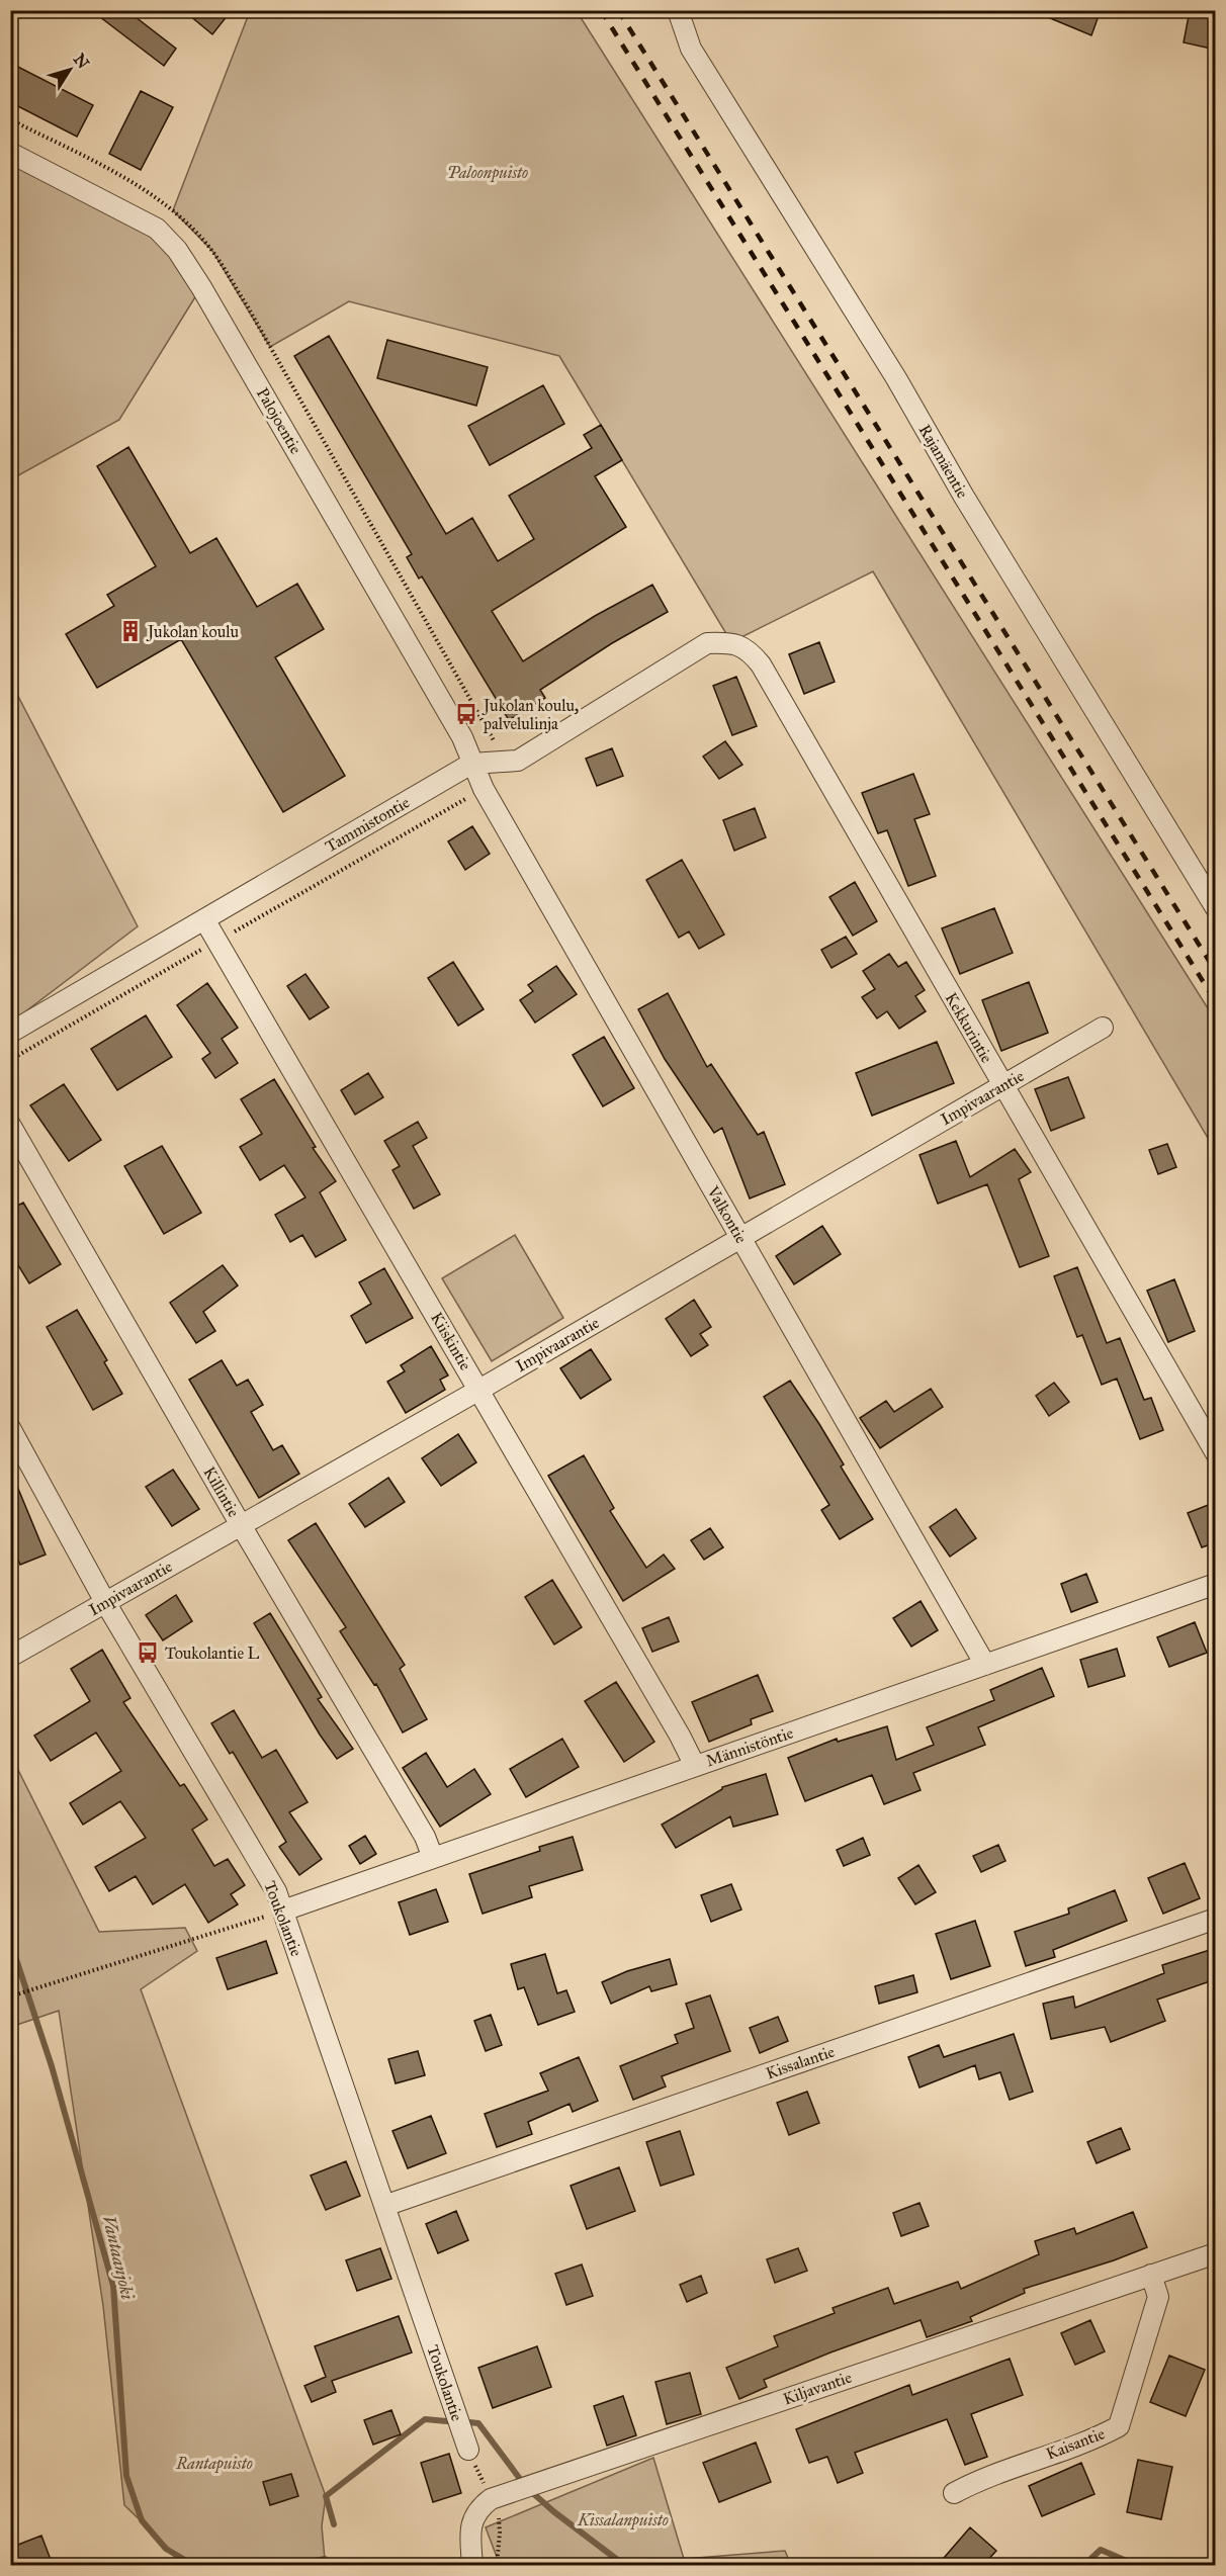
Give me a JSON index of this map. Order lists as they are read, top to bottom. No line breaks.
{"streets":{"street":["Palojoentie","Rajamäentie","Tammistontie","Kekkurintie","Impivaarantie","Valkontie","Kiiskintie","Killintie","Männistöntie","Toukolantie","Kissalantie","Kiljavantie","Kaisantie"]},"crossings":[["Palojoentie","Tammistontie"],["Palojoentie","Valkontie"],["Tammistontie","Kekkurintie"],["Tammistontie","Valkontie"],["Tammistontie","Kiiskintie"],["Kekkurintie","Impivaarantie"],["Impivaarantie","Valkontie"],["Impivaarantie","Kiiskintie"],["Impivaarantie","Killintie"],["Impivaarantie","Toukolantie"],["Valkontie","Männistöntie"],["Kiiskintie","Männistöntie"],["Killintie","Männistöntie"],["Männistöntie","Toukolantie"],["Toukolantie","Kissalantie"],["Kiljavantie","Kaisantie"]],"water":["Vantaanjoki"],"parks":["Paloonpuisto","Rantapuisto","Kissalanpuisto"],"places":{"building":["Jukolan koulu"],"bus stop":["Jukolan koulu, palvelulinja","Toukolantie L"]},"north":"top right"}
